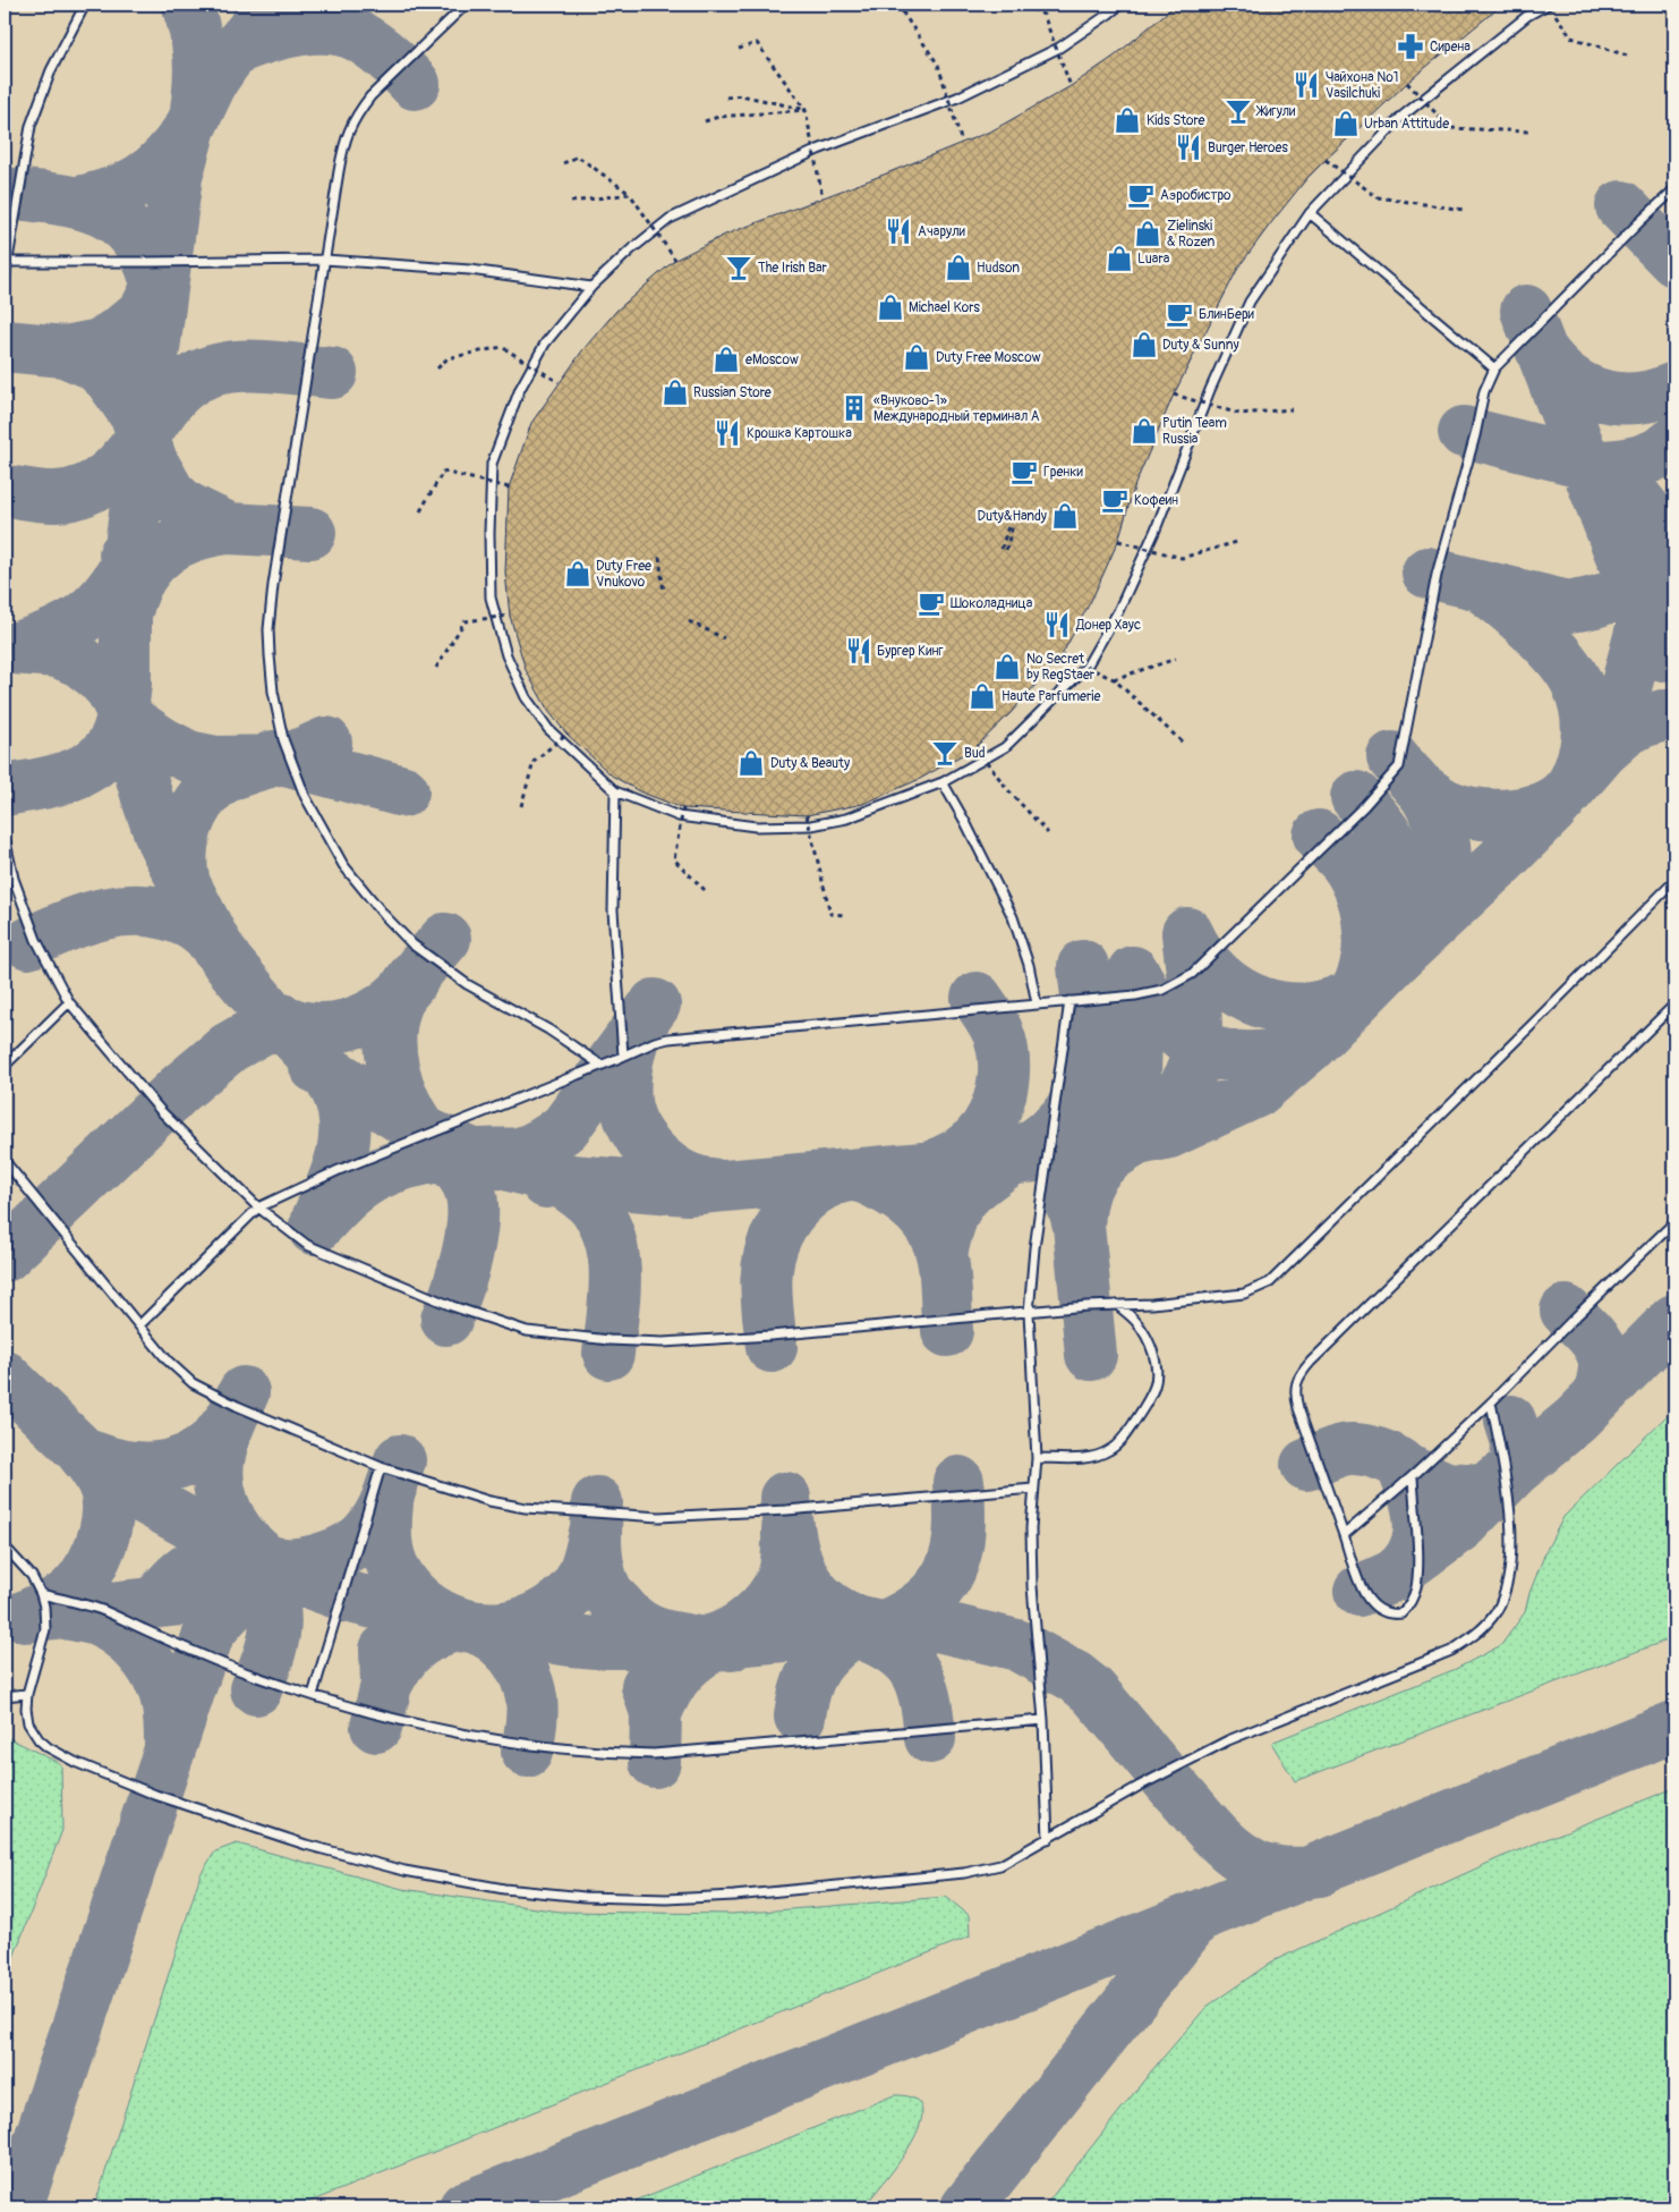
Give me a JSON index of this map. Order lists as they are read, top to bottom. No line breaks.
{"places":{"pharmacy":["Сирена"],"restaurant":["Чайхона №1 Vasilchuki","Burger Heroes","Ачарули","Крошка Картошка","Донер Хаус","Бургер Кинг"],"bar":["Жигули","The Irish Bar","Bud"],"shop":["Kids Store","Urban Attitude","Zielinski & Rozen","Luara","Hudson","Michael Kors","Duty & Sunny","Duty Free Moscow","eMoscow","Russian Store","Putin Team Russia","Duty&Handy","Duty Free Vnukovo","No Secret by RegStaer","Haute Parfumerie","Duty & Beauty"],"cafe":["Аэробистро","БлинБери","Гренки","Кофеин","Шоколадница"],"building":["«Внуково-1» Международный терминал А"]}}
